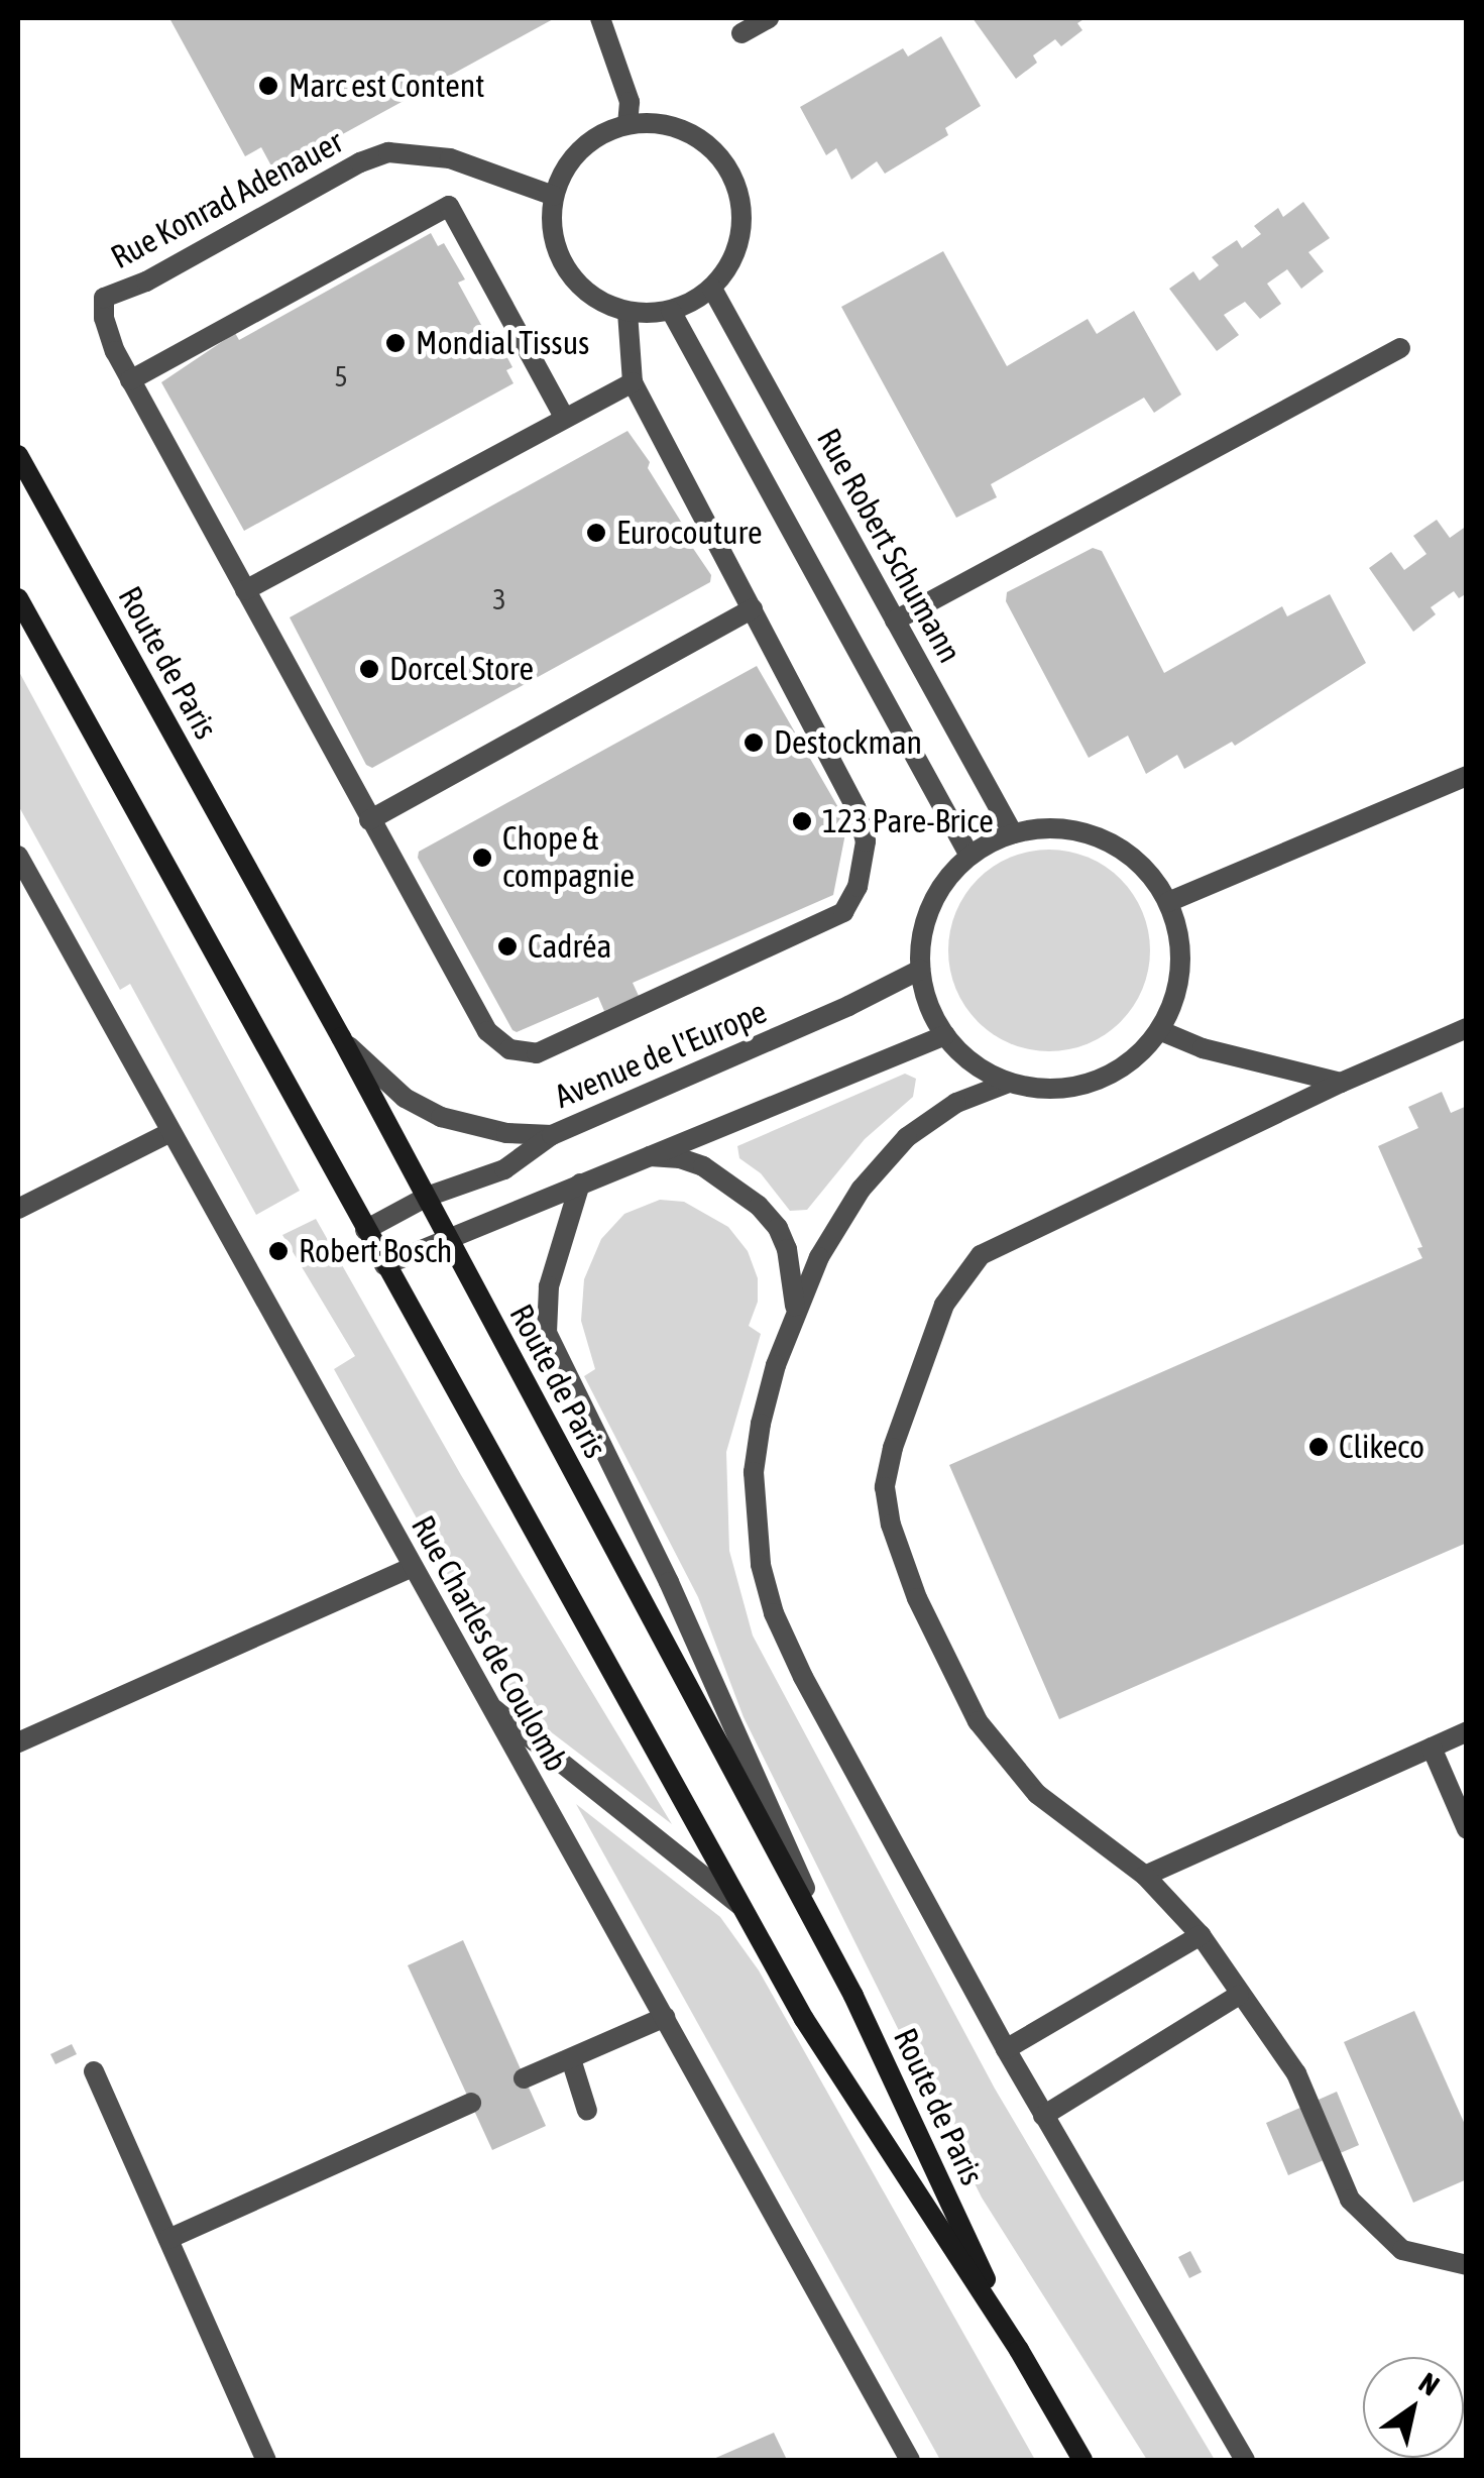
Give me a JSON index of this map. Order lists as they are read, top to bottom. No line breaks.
{"streets":{"main road":["Route de Paris"],"street":["Rue Konrad Adenauer","Rue Robert Schumann","Avenue de l'Europe","Rue Charles de Coulomb"]},"crossings":[["Rue Konrad Adenauer","Rue Robert Schumann"],["Rue Robert Schumann","Avenue de l'Europe"],["Route de Paris","Avenue de l'Europe"]],"places":["Marc est Content","Mondial Tissus","Eurocouture","Dorcel Store","Destockman","123 Pare-Brice","Chope & compagnie","Cadréa","Robert Bosch","Clikeco"],"house_numbers":["5","3"],"north":"top right"}
